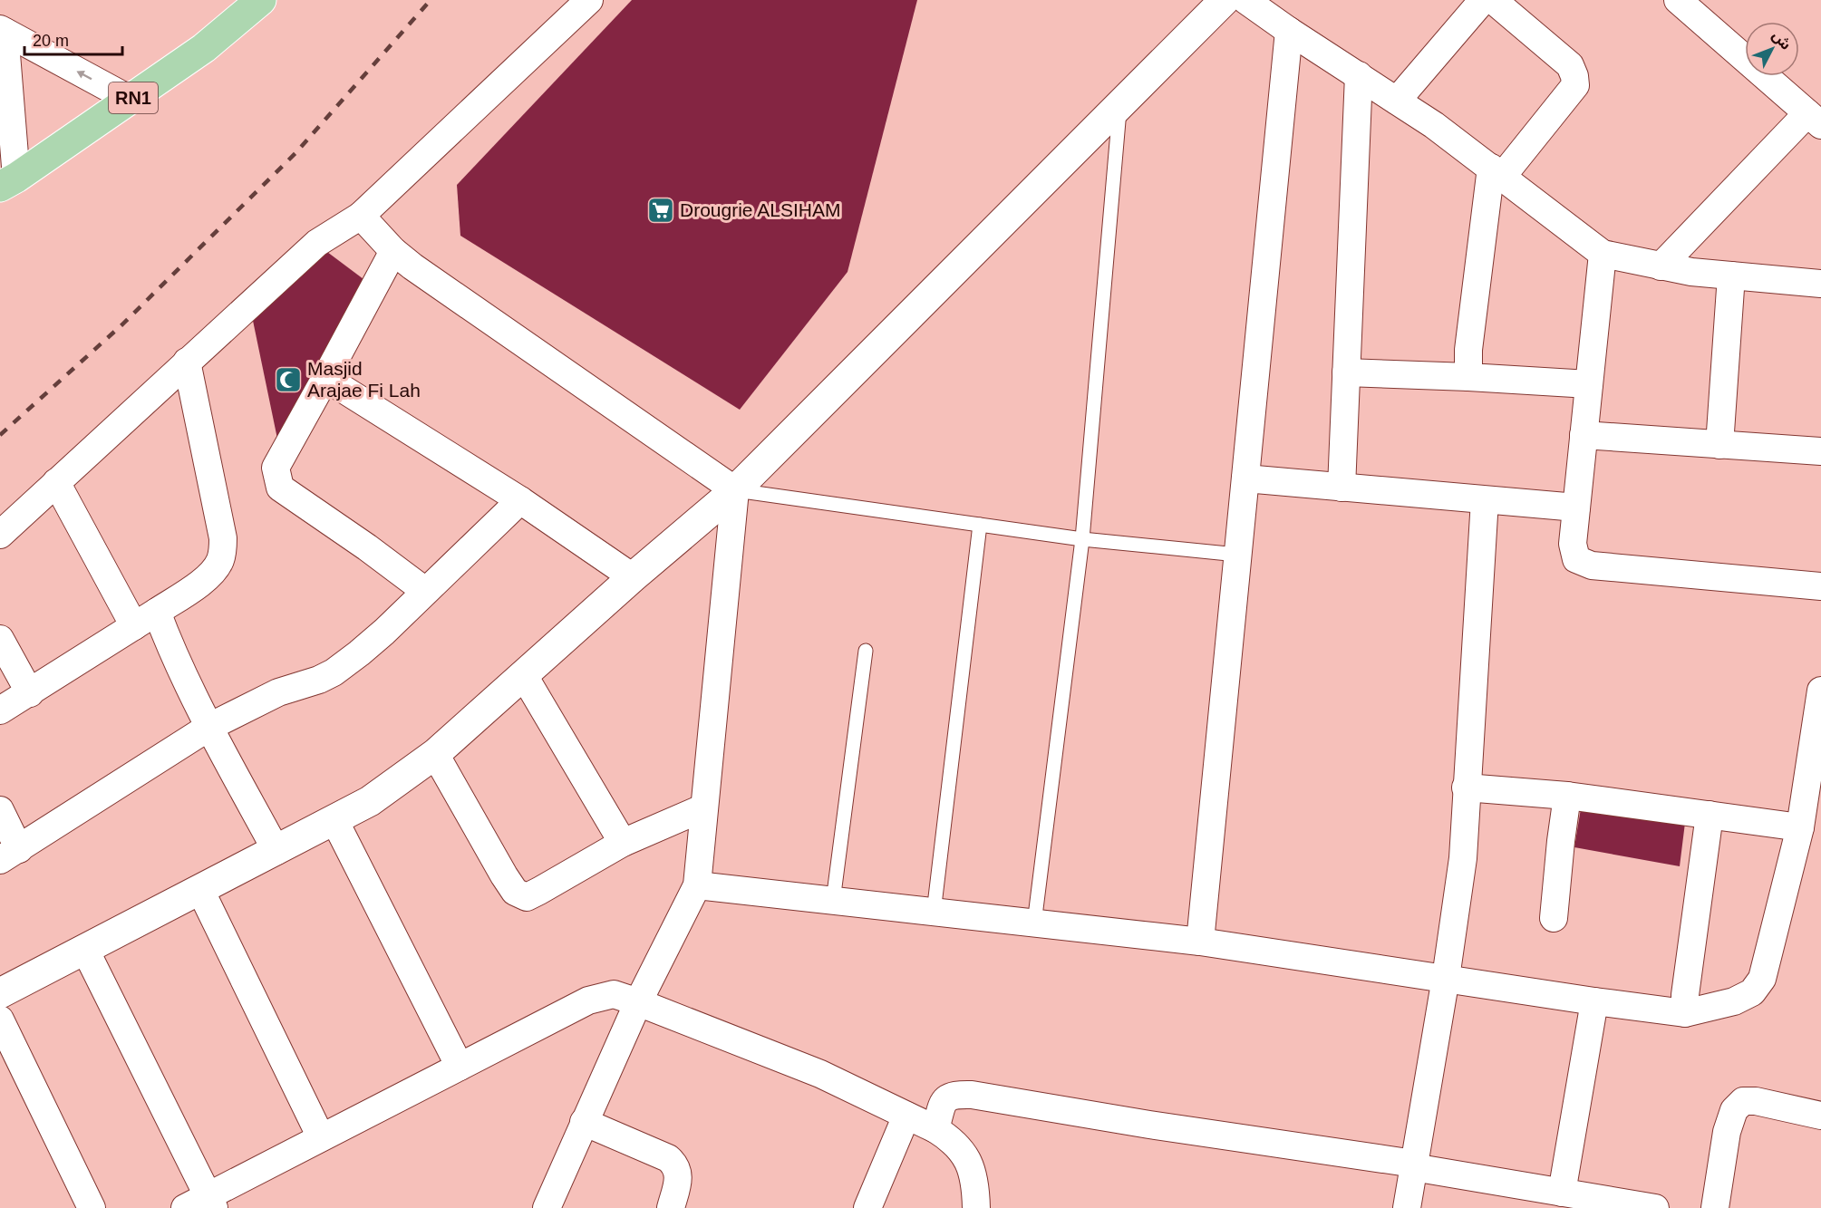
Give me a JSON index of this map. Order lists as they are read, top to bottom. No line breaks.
{"streets":{"main road":["RN1"]},"places":{"supermarket":["Drougrie ALSIHAM"],"mosque":["Masjid Arajae Fi Lah"]},"scale_bar":"20 m","north":"top right"}
